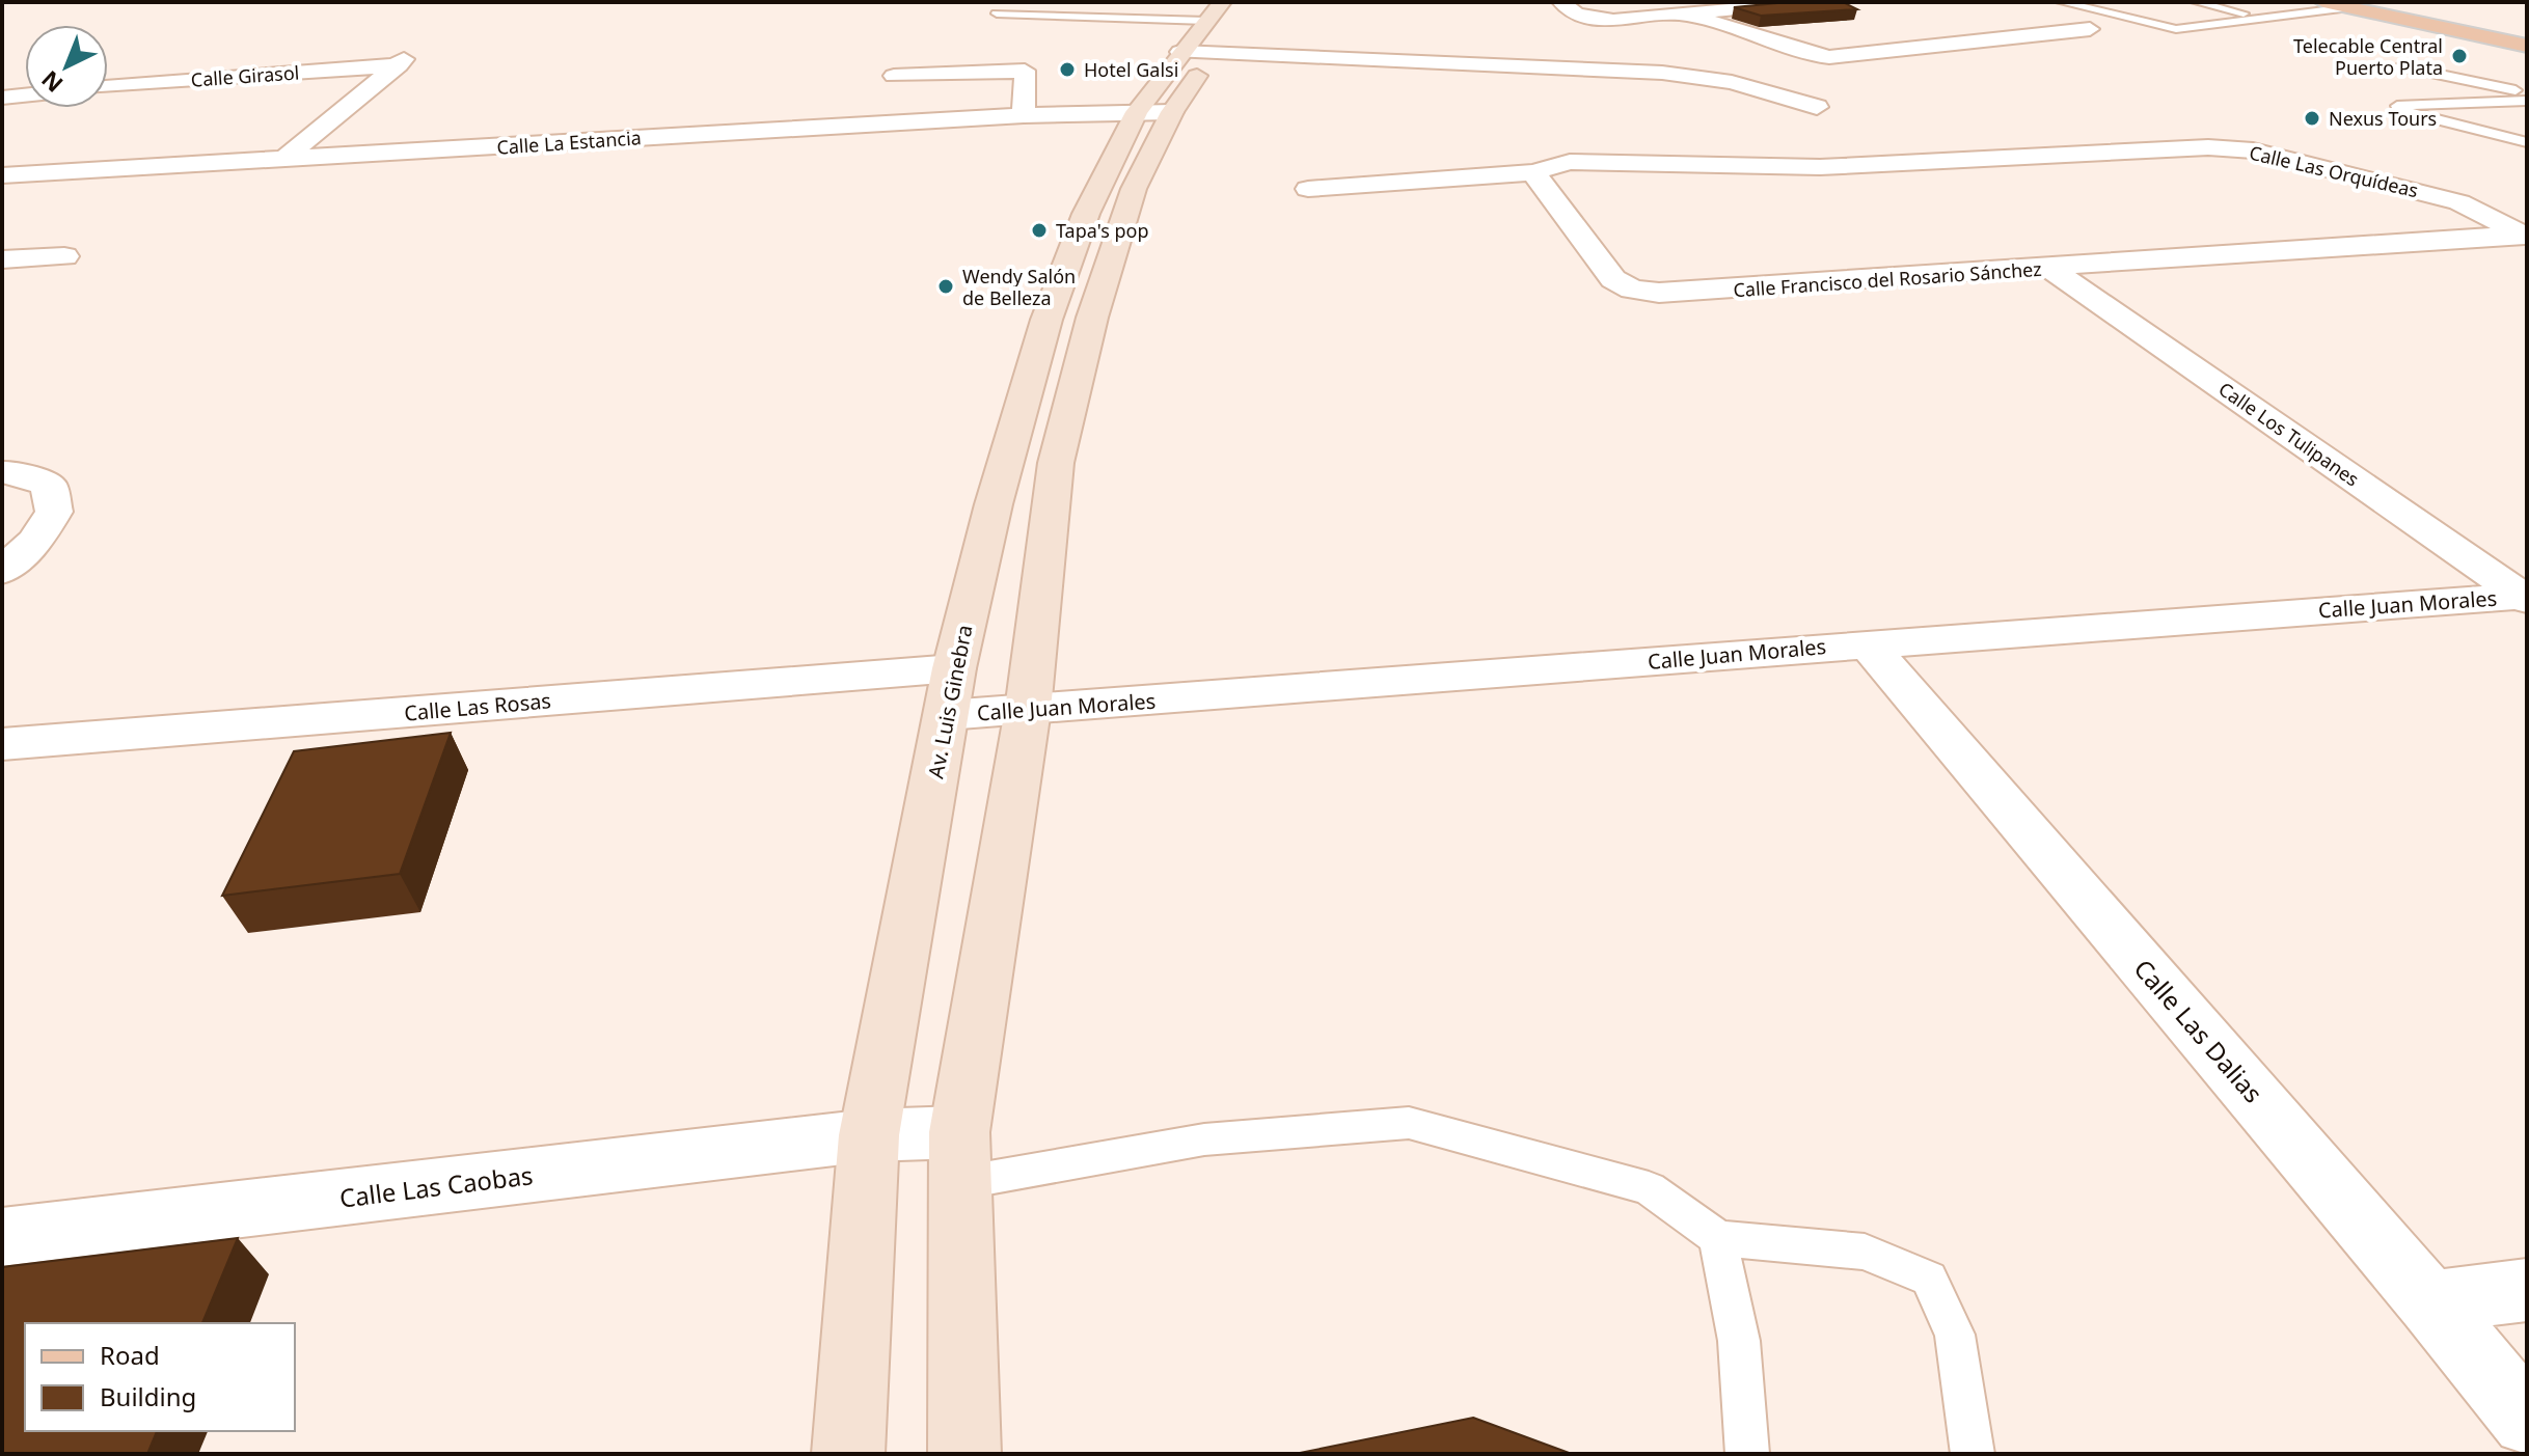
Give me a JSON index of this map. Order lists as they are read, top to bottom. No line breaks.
{"streets":{"street":["Calle Girasol","Calle La Estancia","Calle Las Orquídeas","Calle Francisco del Rosario Sánchez","Calle Los Tulipanes","Calle Juan Morales","Av. Luis Ginebra","Calle Las Rosas","Calle Las Dalias","Calle Las Caobas"]},"crossings":[["Calle La Estancia","Av. Luis Ginebra"],["Calle Las Orquídeas","Calle Francisco del Rosario Sánchez"],["Calle Francisco del Rosario Sánchez","Calle Los Tulipanes"],["Calle Los Tulipanes","Calle Juan Morales"],["Calle Juan Morales","Av. Luis Ginebra"],["Calle Juan Morales","Calle Las Dalias"],["Av. Luis Ginebra","Calle Las Rosas"],["Av. Luis Ginebra","Calle Las Caobas"]],"places":["Telecable Central Puerto Plata","Hotel Galsi","Nexus Tours","Tapa's pop","Wendy Salón de Belleza"],"legend":["Road","Building"],"north":"bottom left"}
